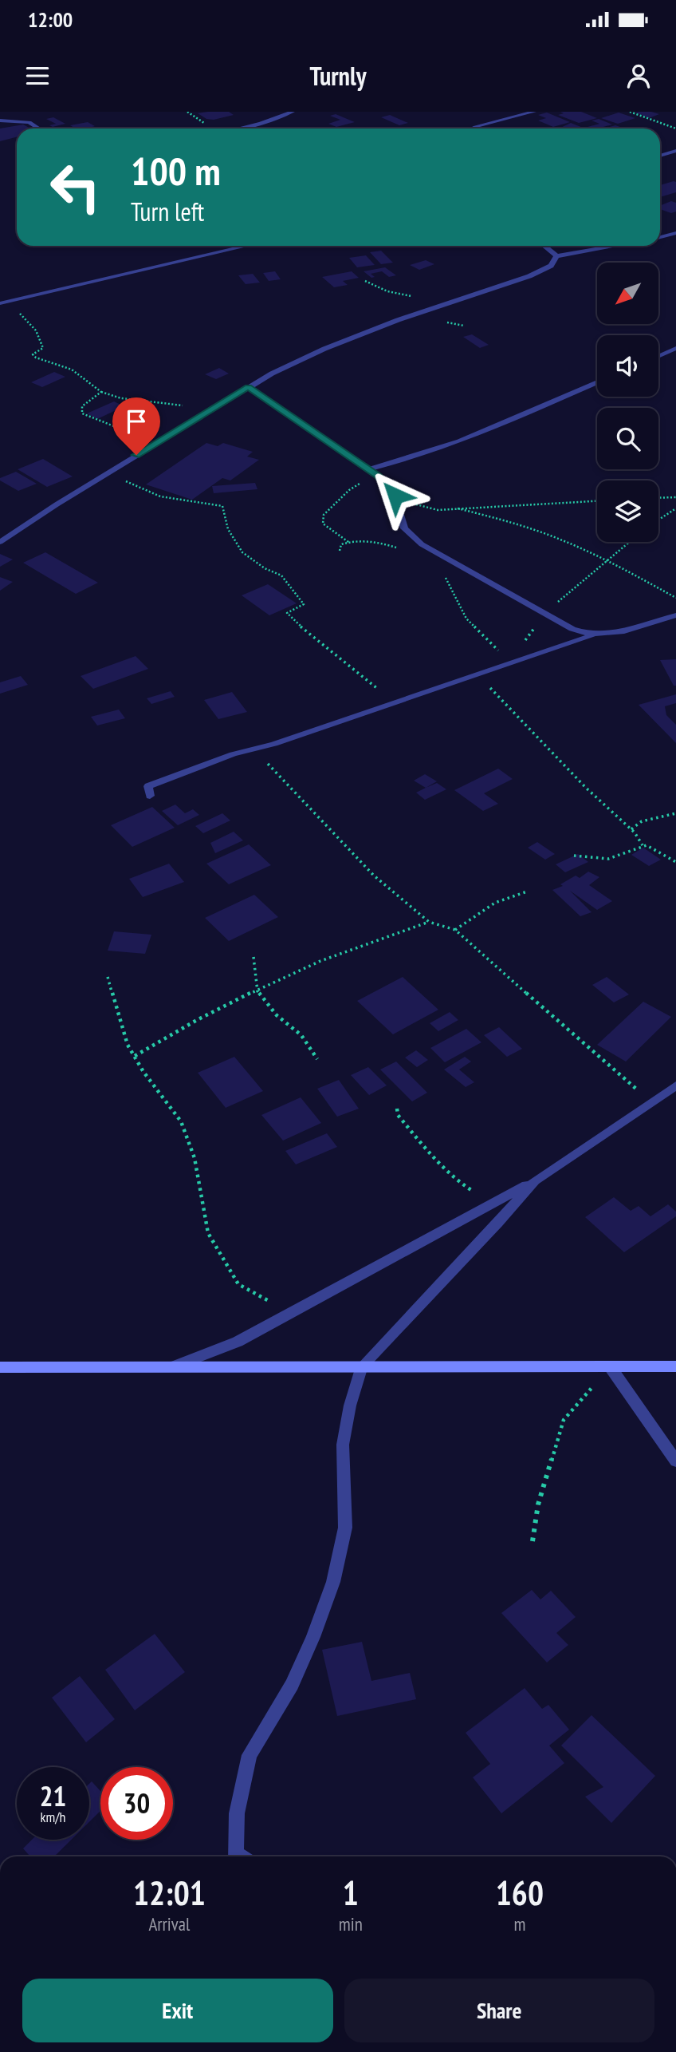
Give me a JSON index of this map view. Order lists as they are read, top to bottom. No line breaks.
{"north":"bottom left","page":{"status":"12:00","header":"Turnly","turn":["100 m","Turn left"],"speed":"21 km/h","limit":"30","eta":["12:01","Arrival","1","min","160","m"],"buttons":["Exit","Share"]}}
